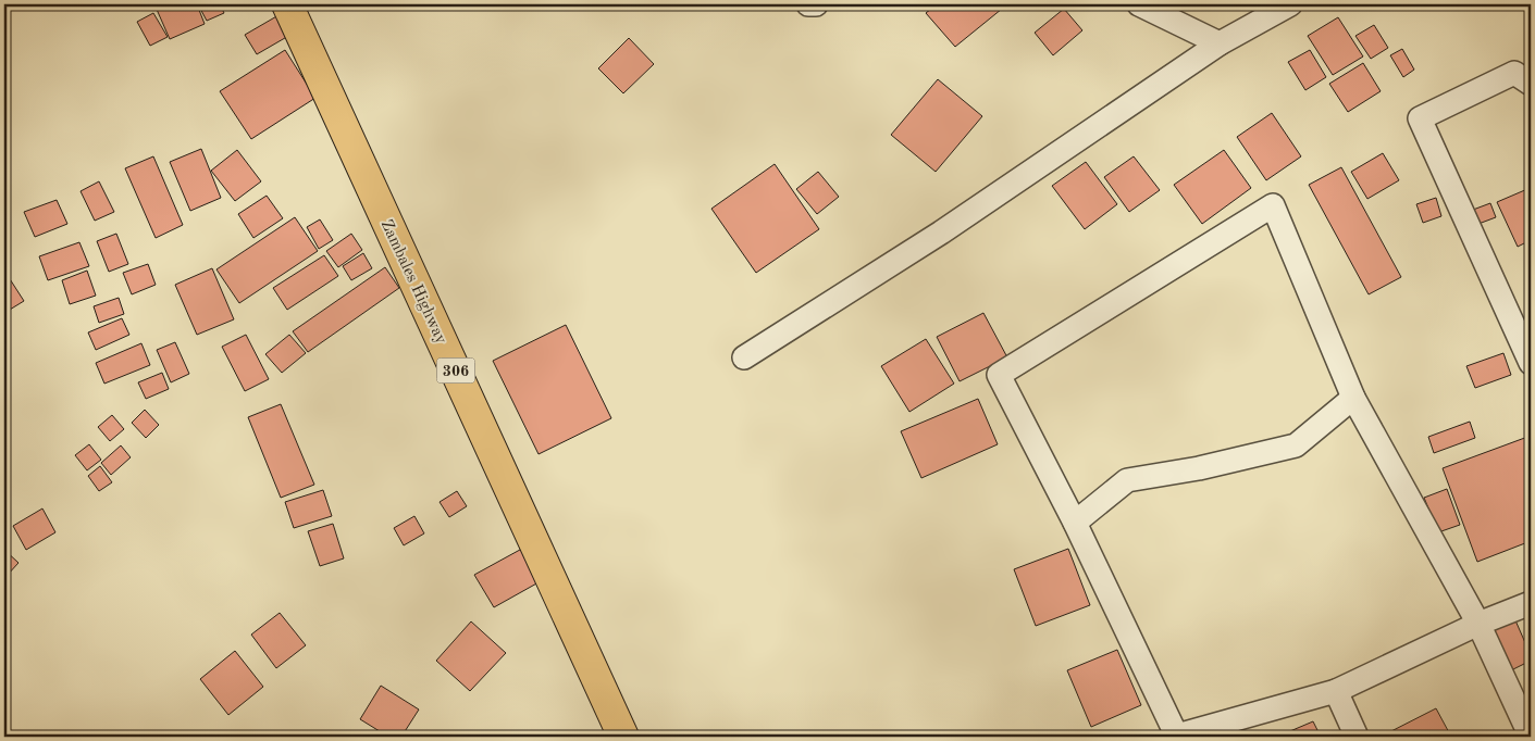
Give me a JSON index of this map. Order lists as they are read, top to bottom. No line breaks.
{"streets":{"main road":["Zambales Highway","306"]}}
